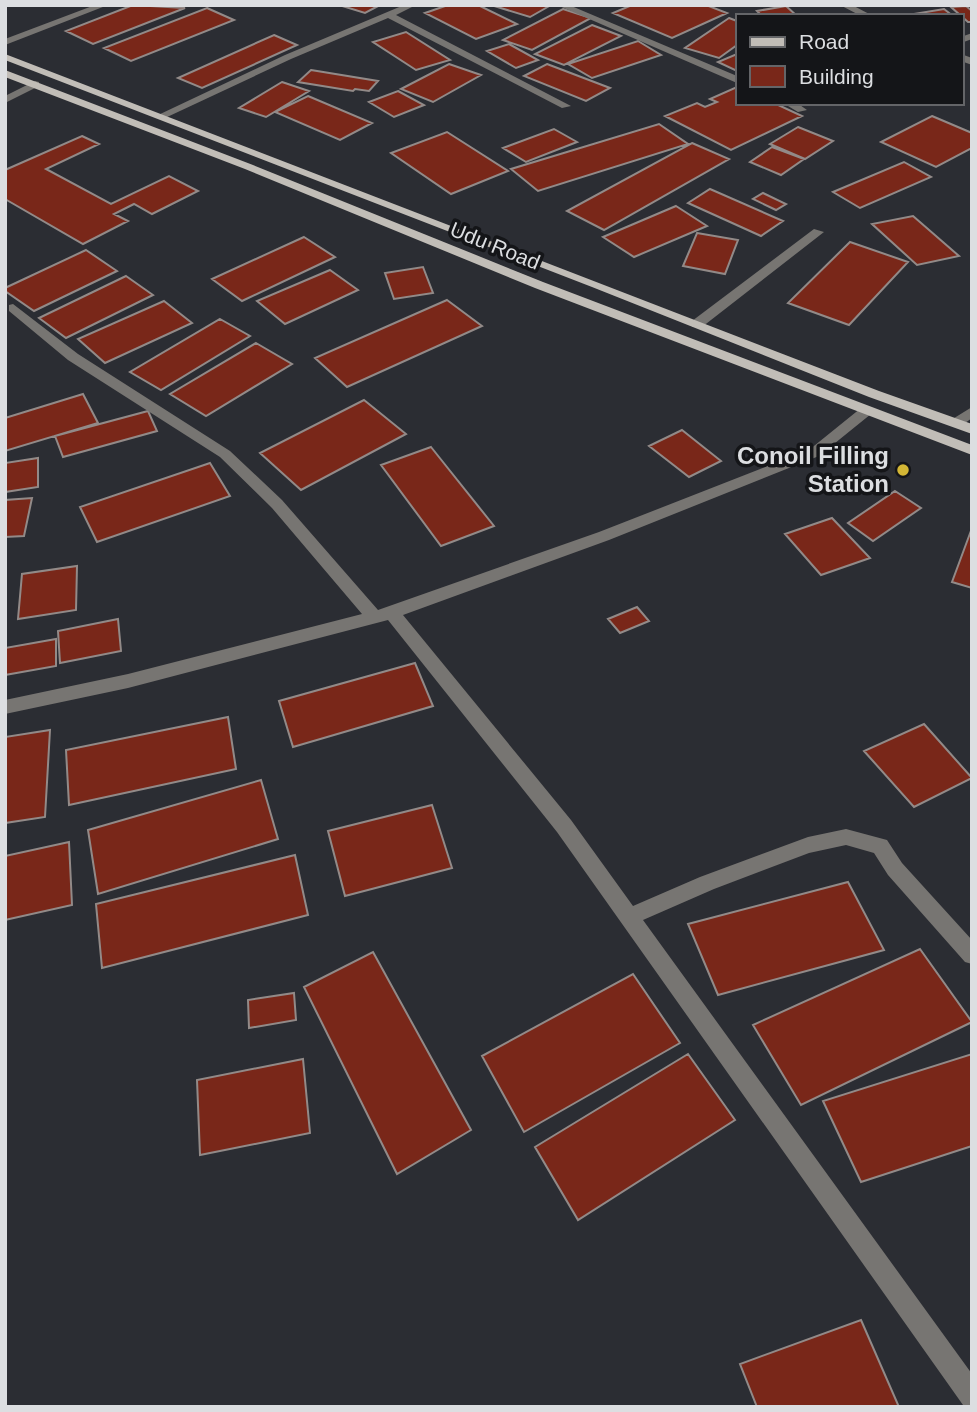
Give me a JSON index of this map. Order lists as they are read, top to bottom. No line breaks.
{"streets":{"main road":["Udu Road"]},"places":["Conoil Filling Station"],"legend":["Road","Building"]}
